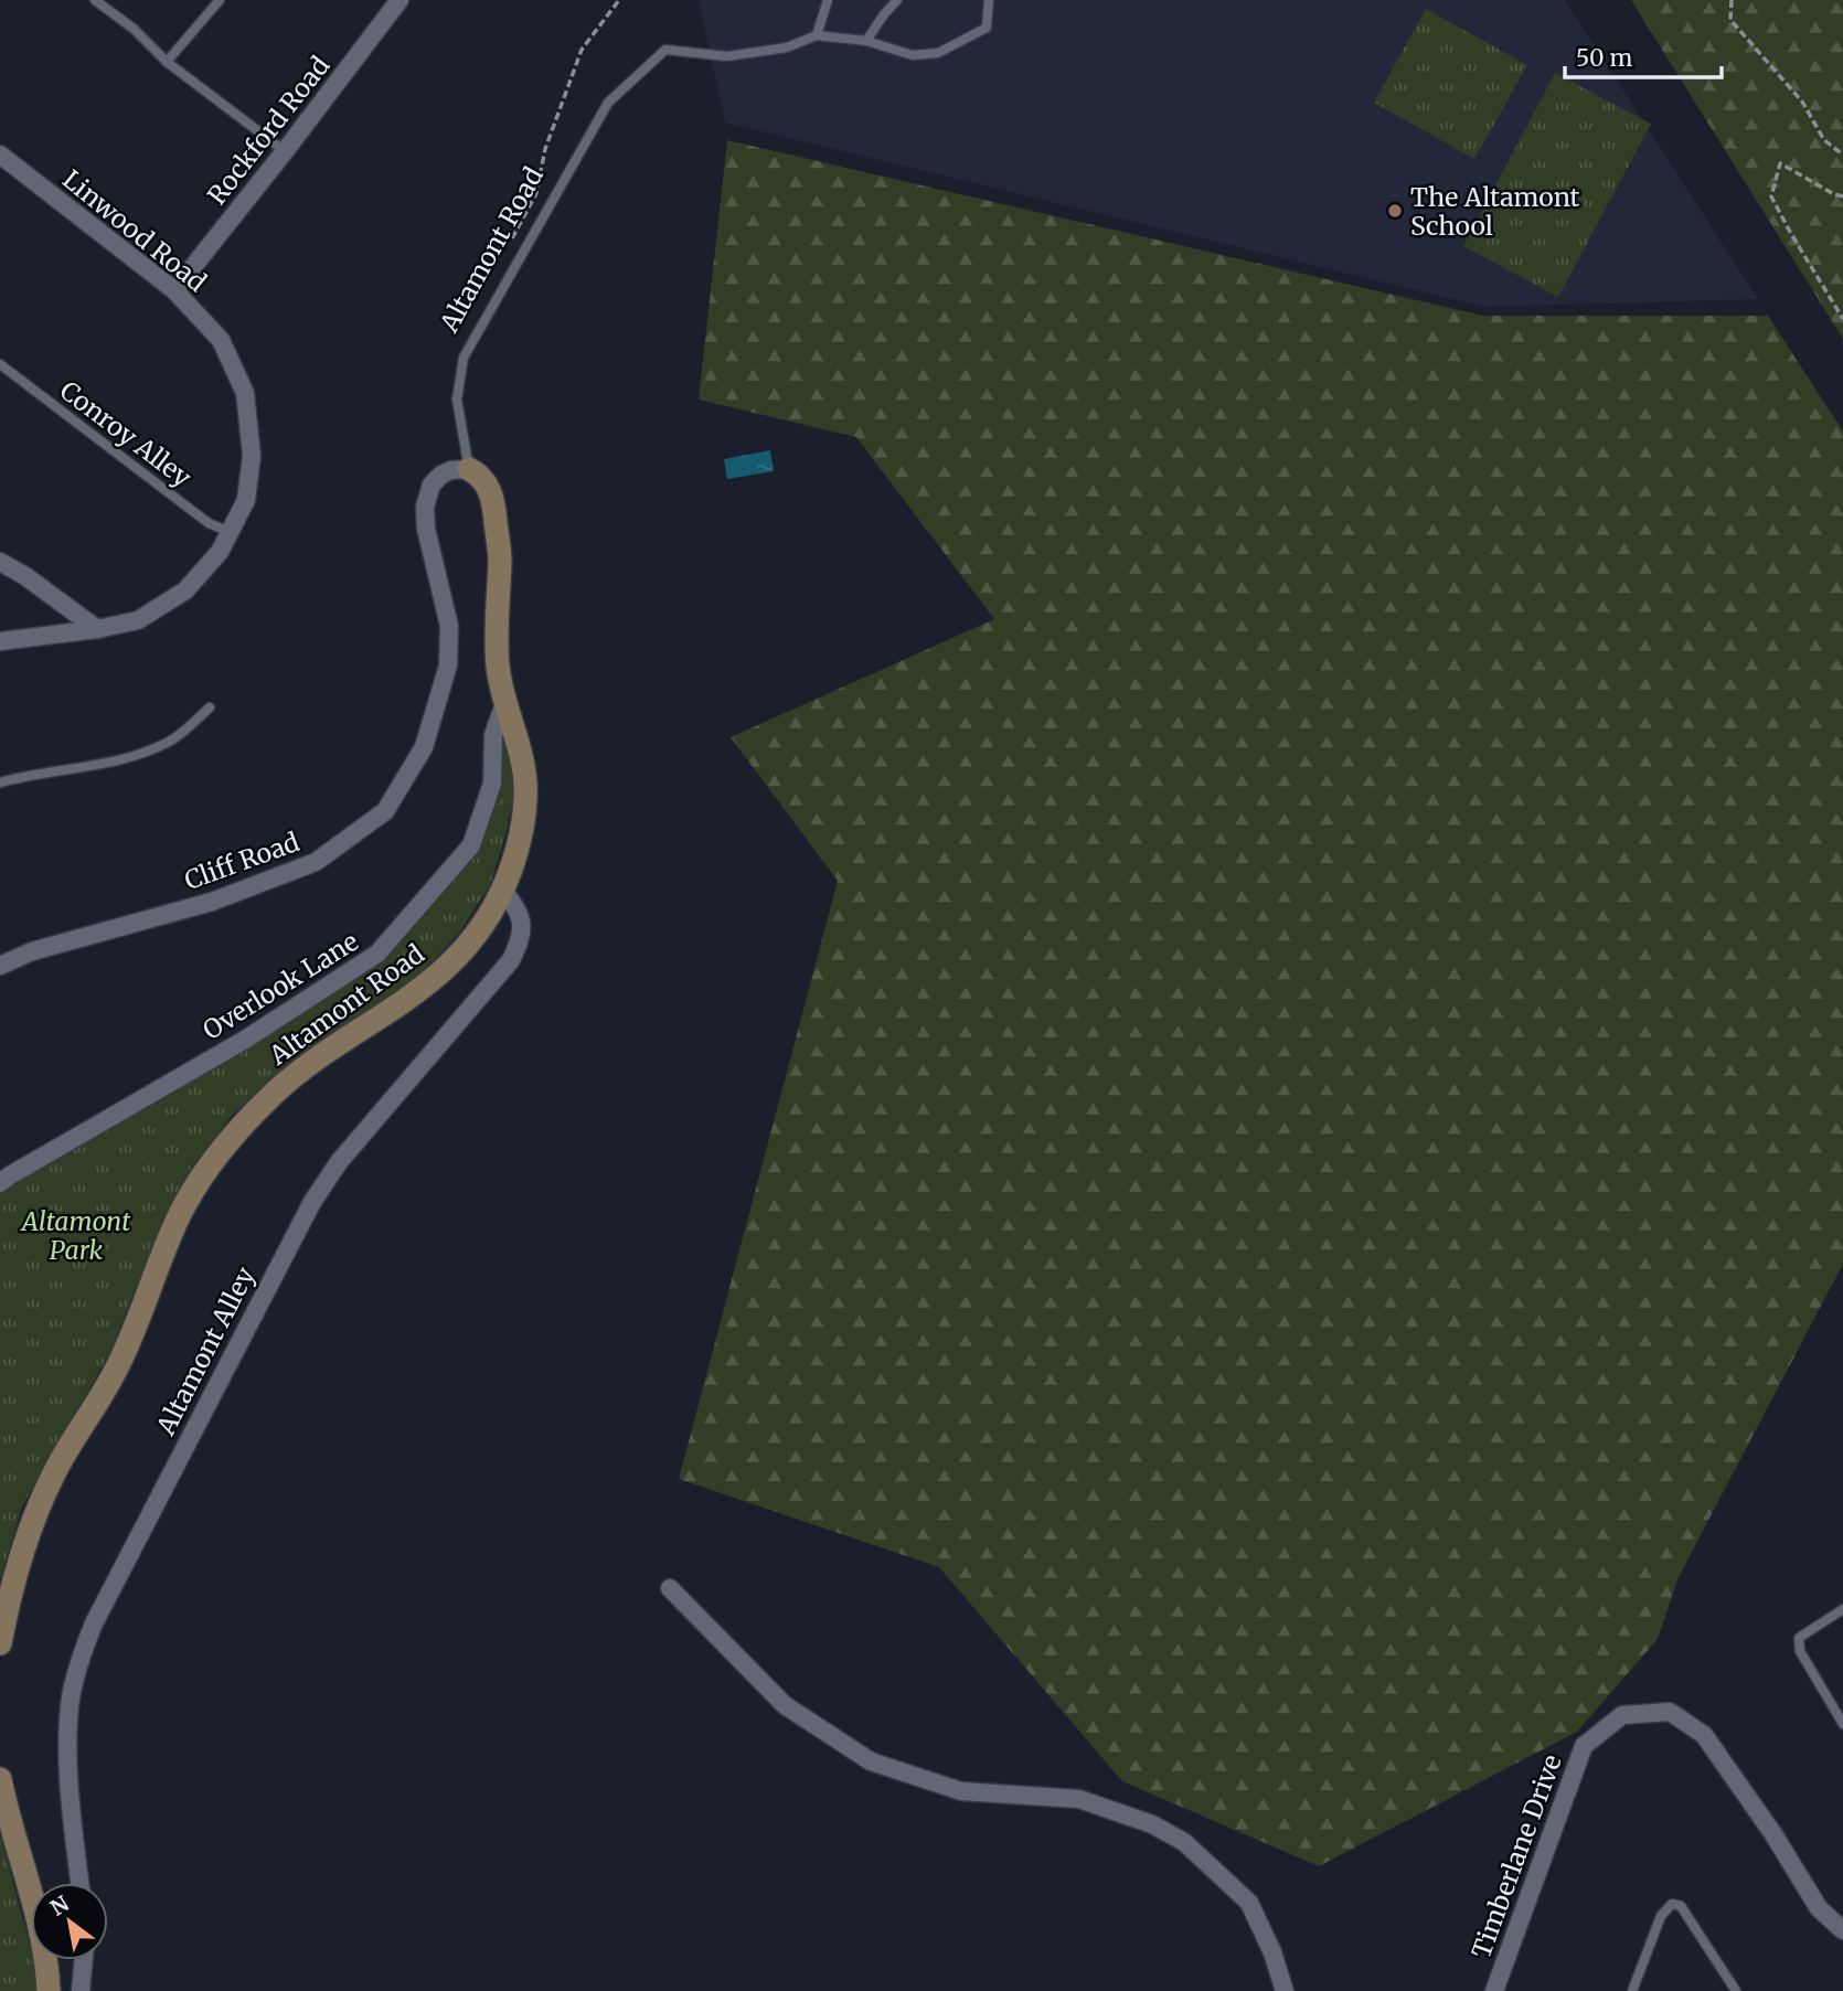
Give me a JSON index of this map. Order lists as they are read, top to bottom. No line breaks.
{"streets":{"street":["Rockford Road","Linwood Road","Altamont Road","Cliff Road","Overlook Lane","Altamont Alley","Timberlane Drive"],"lane":["Conroy Alley"]},"crossings":[["Rockford Road","Linwood Road"],["Linwood Road","Conroy Alley"],["Altamont Road","Cliff Road"],["Altamont Road","Overlook Lane"],["Altamont Road","Altamont Alley"]],"parks":["Altamont Park"],"places":["The Altamont School"],"scale_bar":"50 m","north":"top left"}
